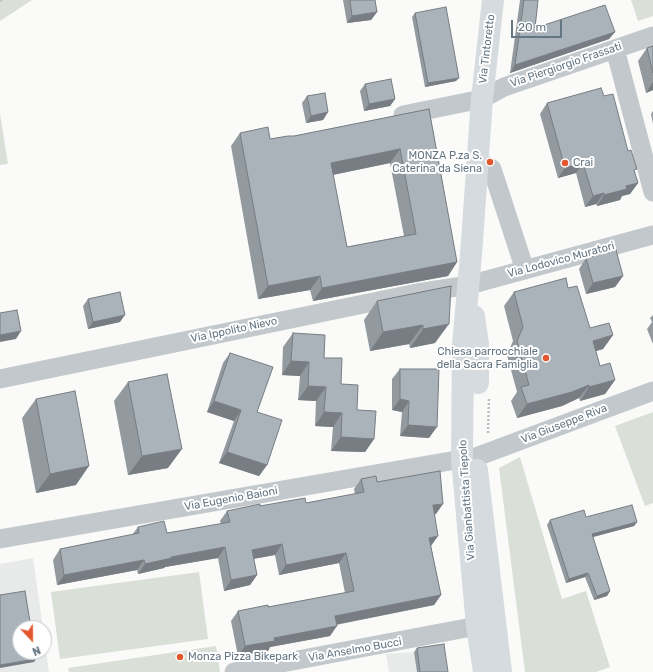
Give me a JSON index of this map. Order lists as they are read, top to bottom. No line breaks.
{"streets":{"street":["Via Tintoretto","Via Piergiorgio Frassati","Via Lodovico Muratori","Via Ippolito Nievo","Via Giuseppe Riva","Via Eugenio Baioni","Via Gianbattista Tiepolo","Via Anselmo Bucci"]},"crossings":[["Via Tintoretto","Via Piergiorgio Frassati"],["Via Tintoretto","Via Gianbattista Tiepolo"],["Via Lodovico Muratori","Via Ippolito Nievo"],["Via Lodovico Muratori","Via Gianbattista Tiepolo"],["Via Ippolito Nievo","Via Gianbattista Tiepolo"],["Via Giuseppe Riva","Via Eugenio Baioni"],["Via Giuseppe Riva","Via Gianbattista Tiepolo"],["Via Eugenio Baioni","Via Gianbattista Tiepolo"],["Via Gianbattista Tiepolo","Via Anselmo Bucci"]],"places":["MONZA P.za S. Caterina da Siena","Crai","Chiesa parrocchiale della Sacra Famiglia","Monza Pizza Bikepark"],"scale_bar":"20 m","north":"bottom"}
